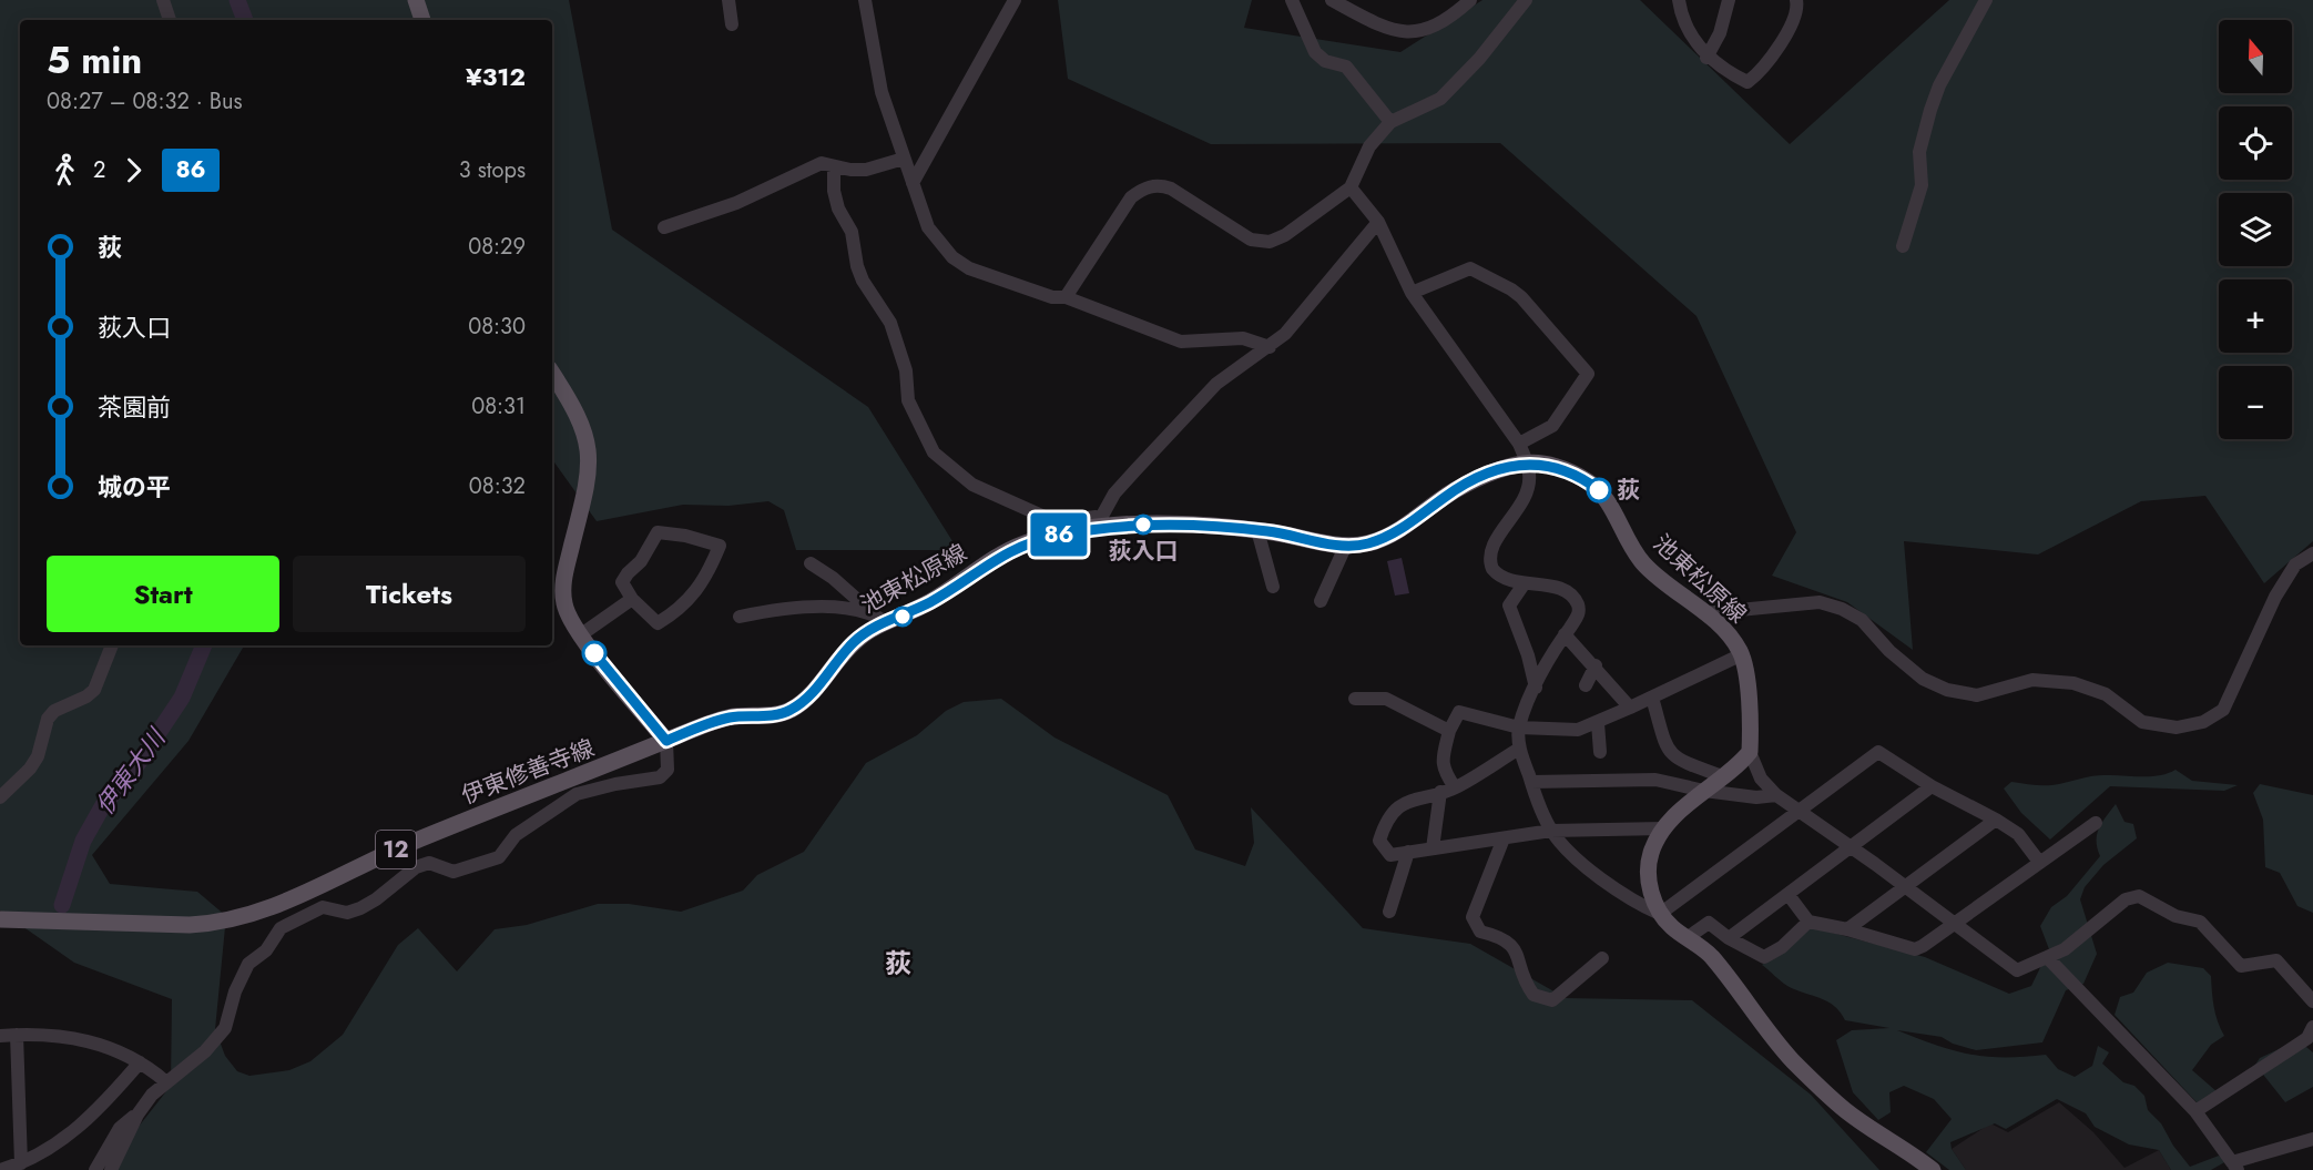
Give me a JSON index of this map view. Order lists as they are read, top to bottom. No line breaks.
{"streets":{"main road":["池東松原線","伊東修善寺線","12"]},"crossings":[["池東松原線","伊東修善寺線"]],"districts":["荻"],"water":["伊東大川"],"places":["荻","荻入口"],"lines":["bus line 86"],"north":"top","page":{"on_map":"86","map_buttons":["+","−"],"heading":["5 min","08:27 – 08:32 · Bus","¥312"],"legs":["2","86","3 stops"],"list":[{"name":"荻","value":"08:29"},{"name":"荻入口","value":"08:30"},{"name":"茶園前","value":"08:31"},{"name":"城の平","value":"08:32"}],"buttons":["Start","Tickets"]}}
